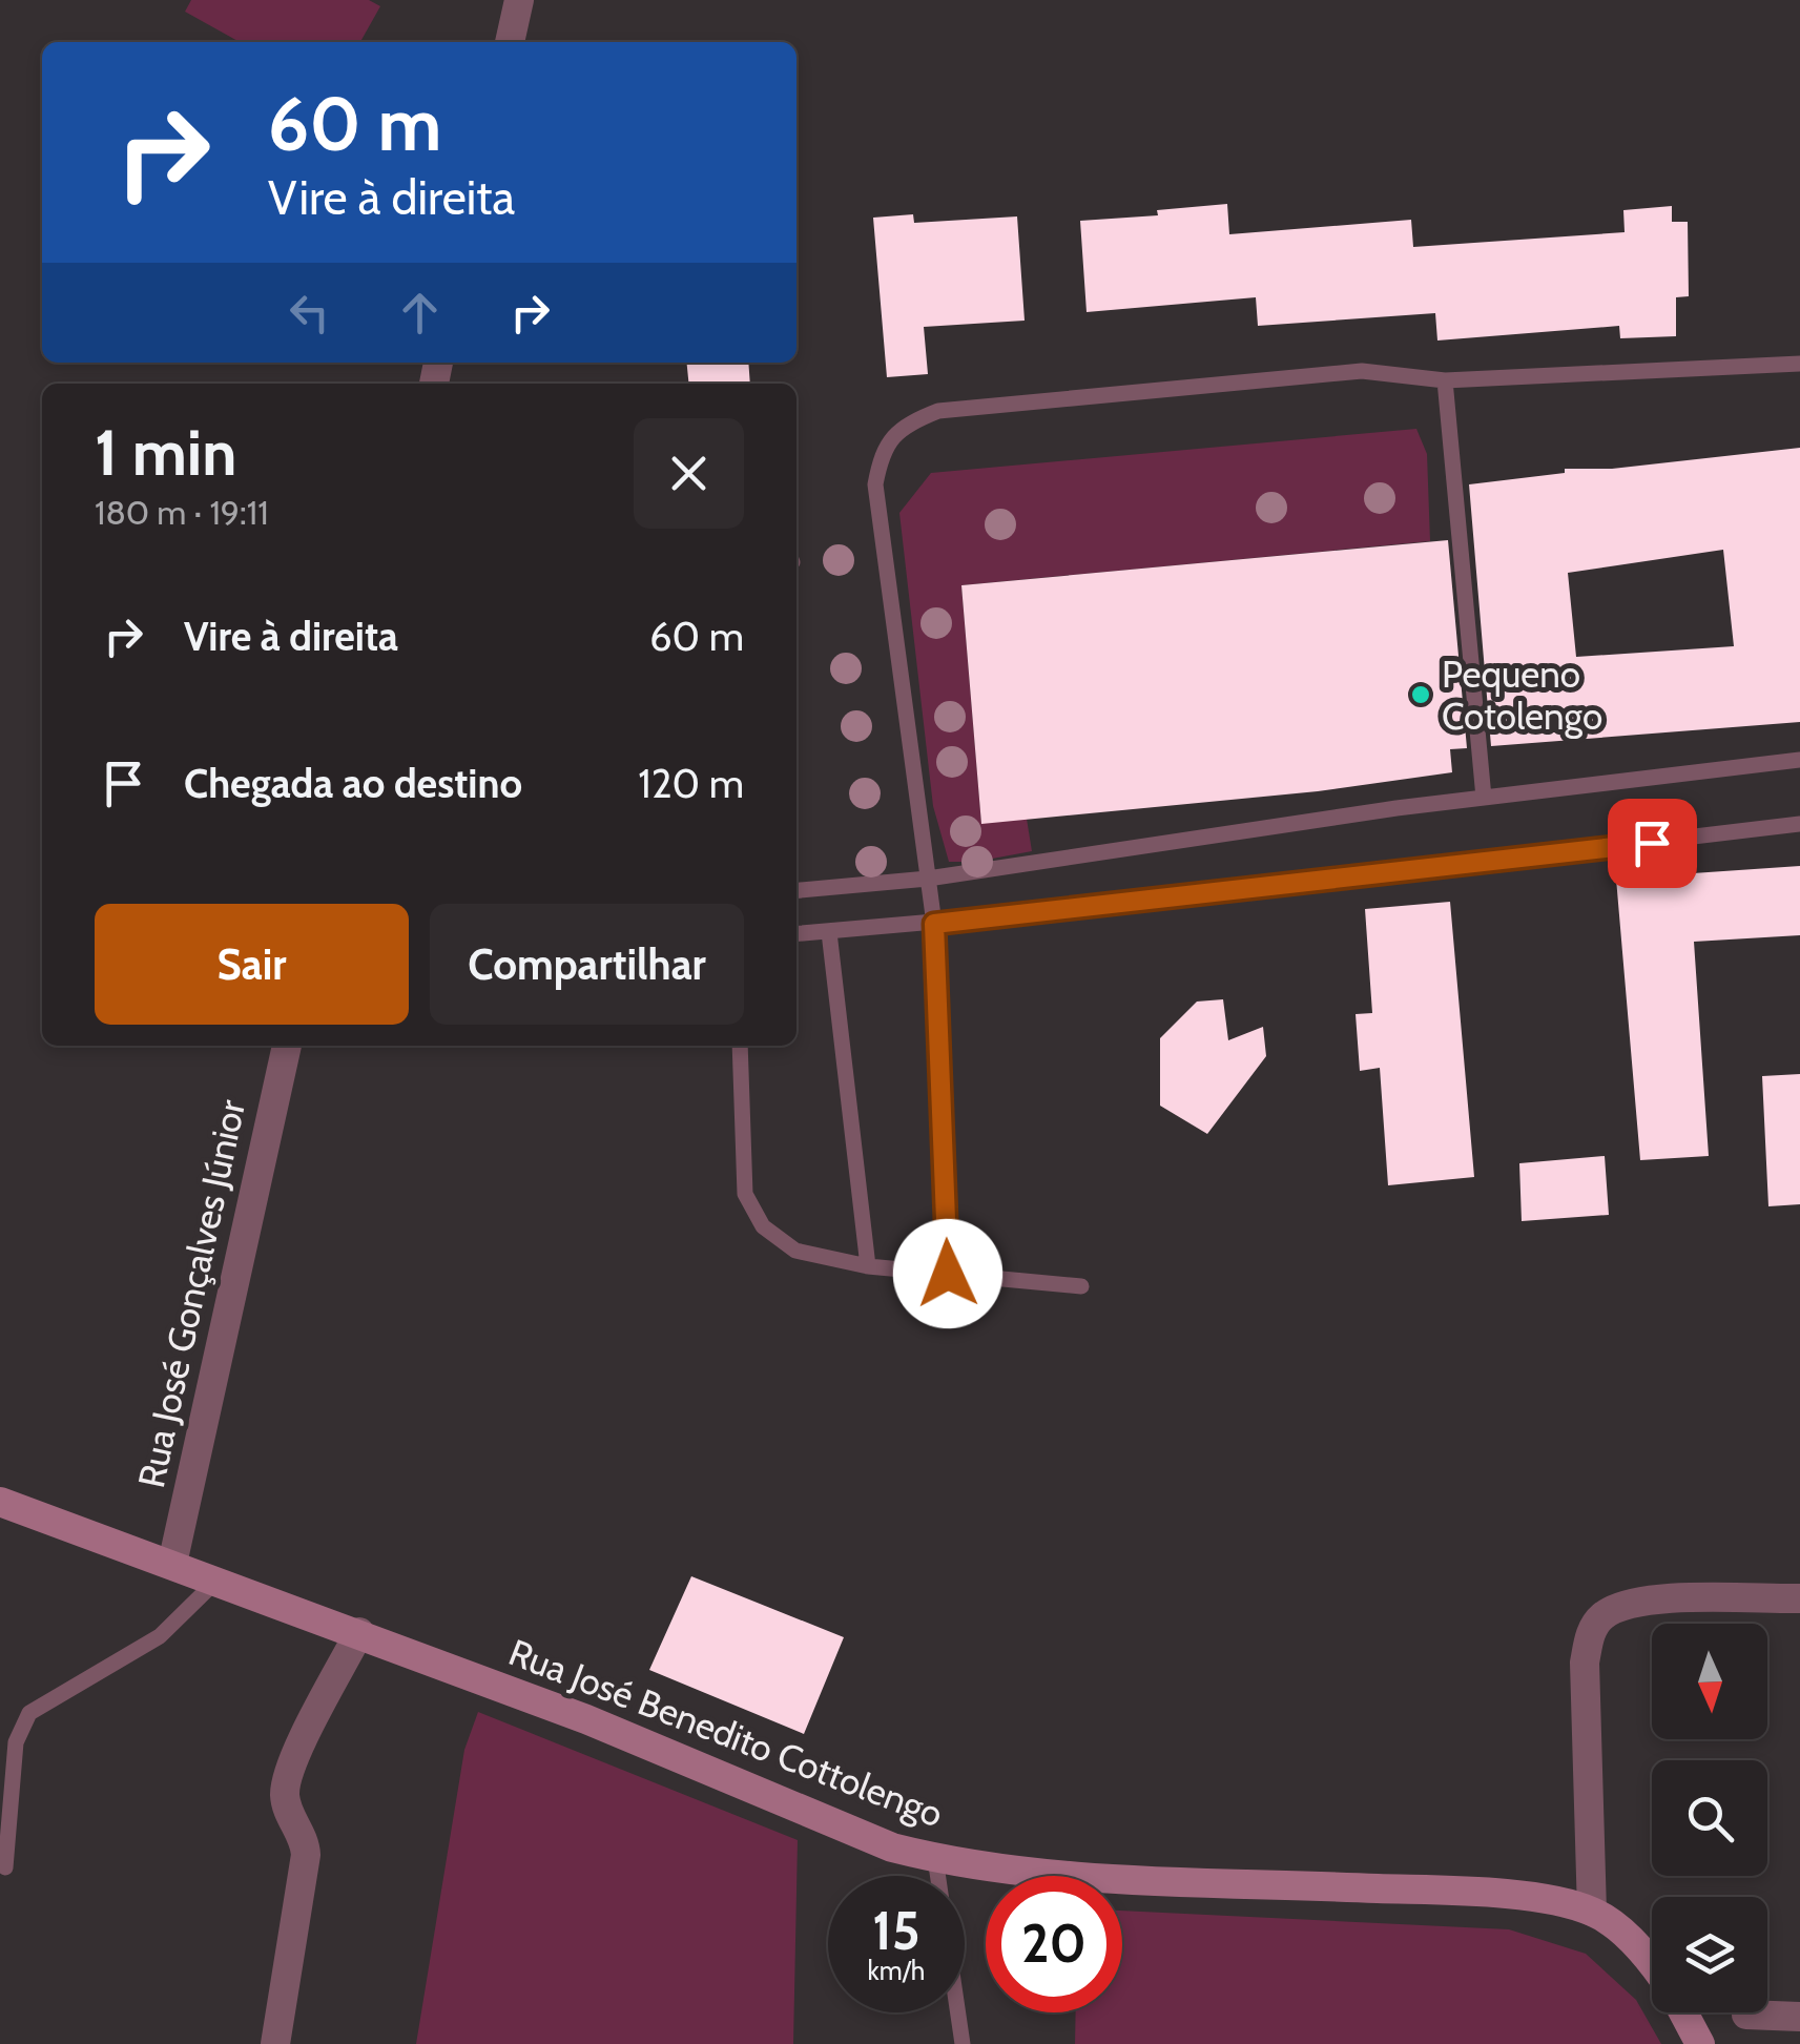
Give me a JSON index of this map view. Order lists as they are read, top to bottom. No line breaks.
{"streets":{"main road":["Rua José Benedito Cottolengo"],"street":["Rua José Gonçalves Júnior"]},"crossings":[["Rua José Gonçalves Júnior","Rua José Benedito Cottolengo"]],"places":["Pequeno Cotolengo"],"north":"bottom","page":{"turn":["60 m","Vire à direita"],"heading":["1 min","180 m · 19:11"],"list":[{"name":"Vire à direita","value":"60 m"},{"name":"Chegada ao destino","value":"120 m"}],"buttons":["Sair","Compartilhar"],"speed":"15 km/h","limit":"20"}}
